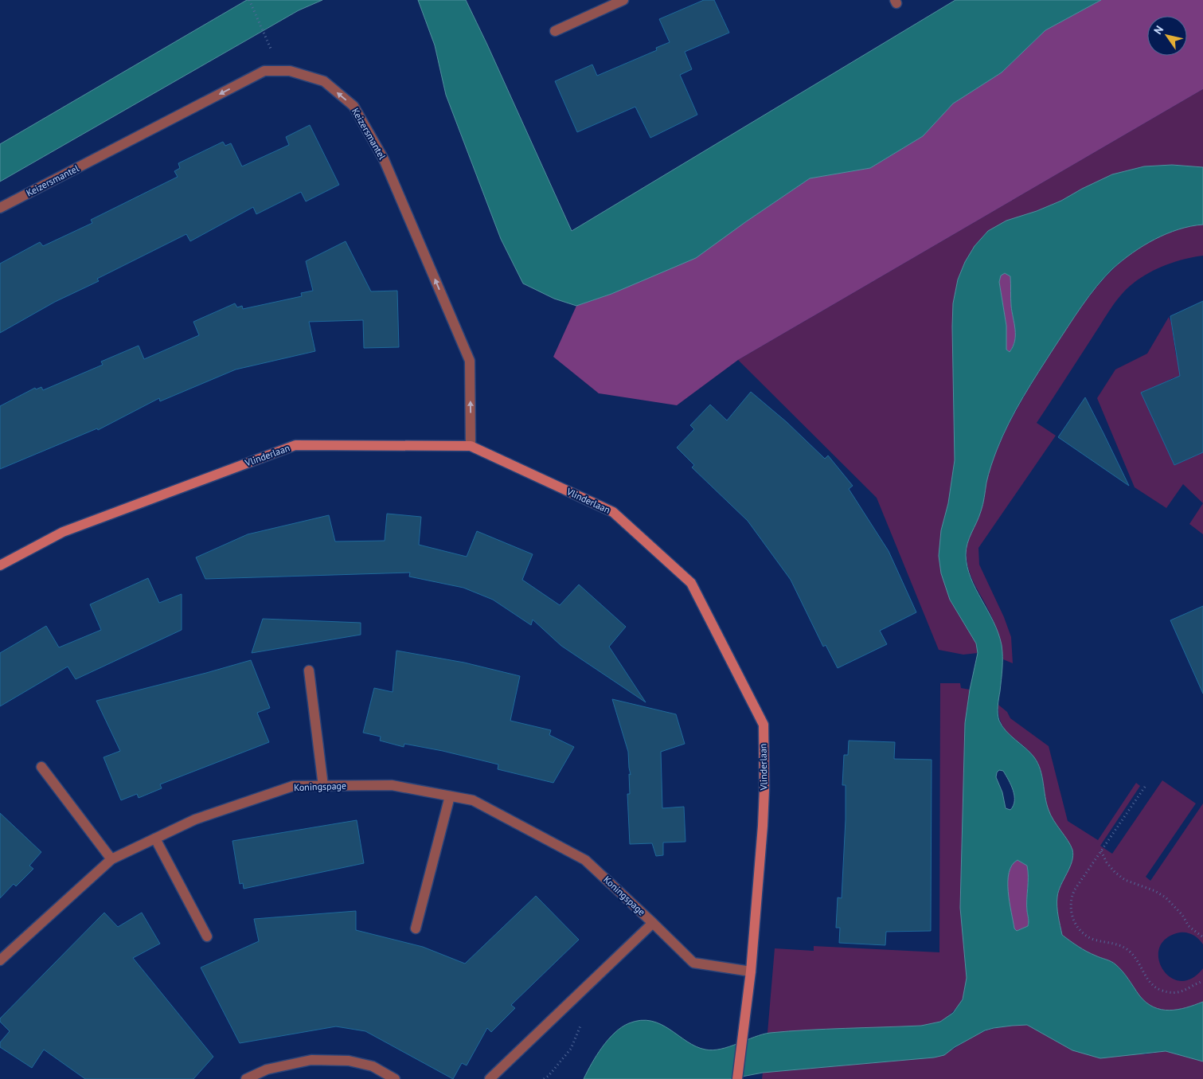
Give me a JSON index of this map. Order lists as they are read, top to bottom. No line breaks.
{"streets":{"street":["Keizersmantel","Vlinderlaan","Koningspage"]},"crossings":[["Keizersmantel","Vlinderlaan"],["Vlinderlaan","Koningspage"]],"north":"top left"}
